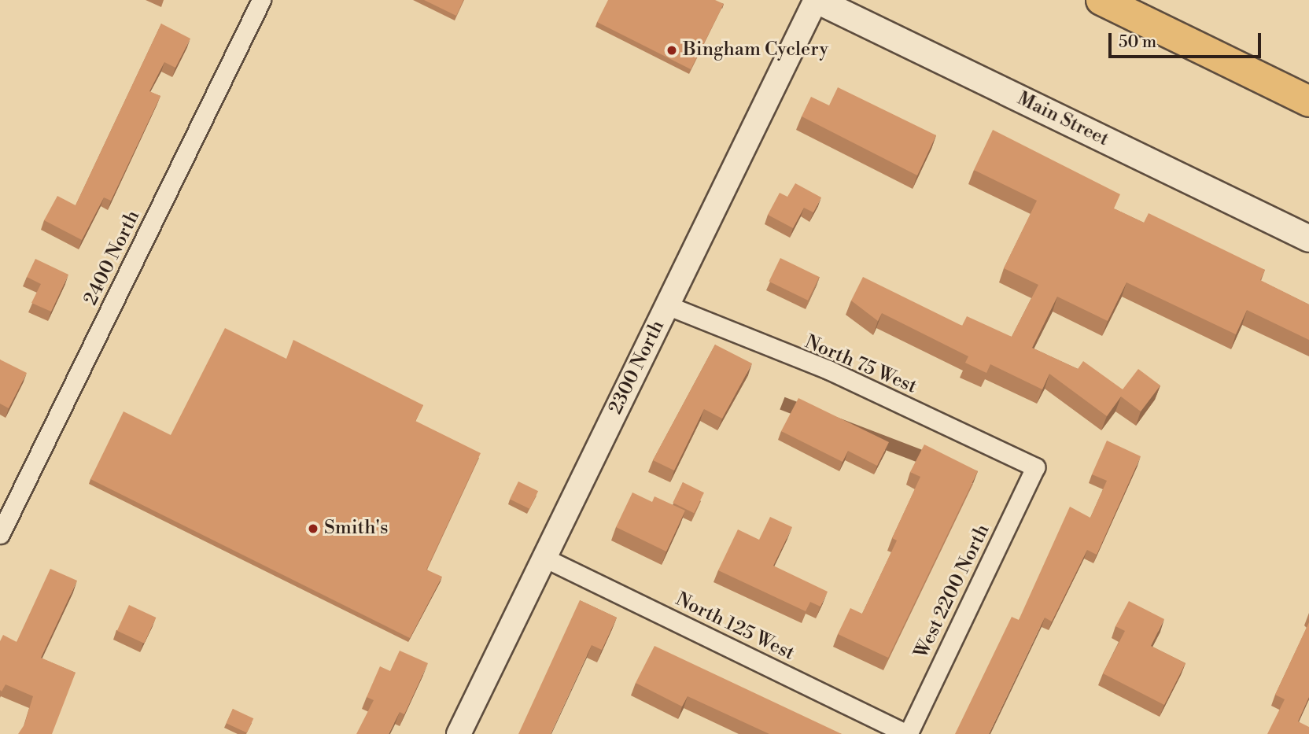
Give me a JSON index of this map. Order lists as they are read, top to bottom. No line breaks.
{"streets":{"main road":["Main Street"],"street":["2400 North","North 75 West","2300 North","West 2200 North","North 125 West"]},"crossings":[["Main Street","2300 North"],["North 75 West","2300 North"],["North 75 West","West 2200 North"],["2300 North","North 125 West"],["West 2200 North","North 125 West"]],"places":["Bingham Cyclery","Smith's"],"scale_bar":"50 m"}
